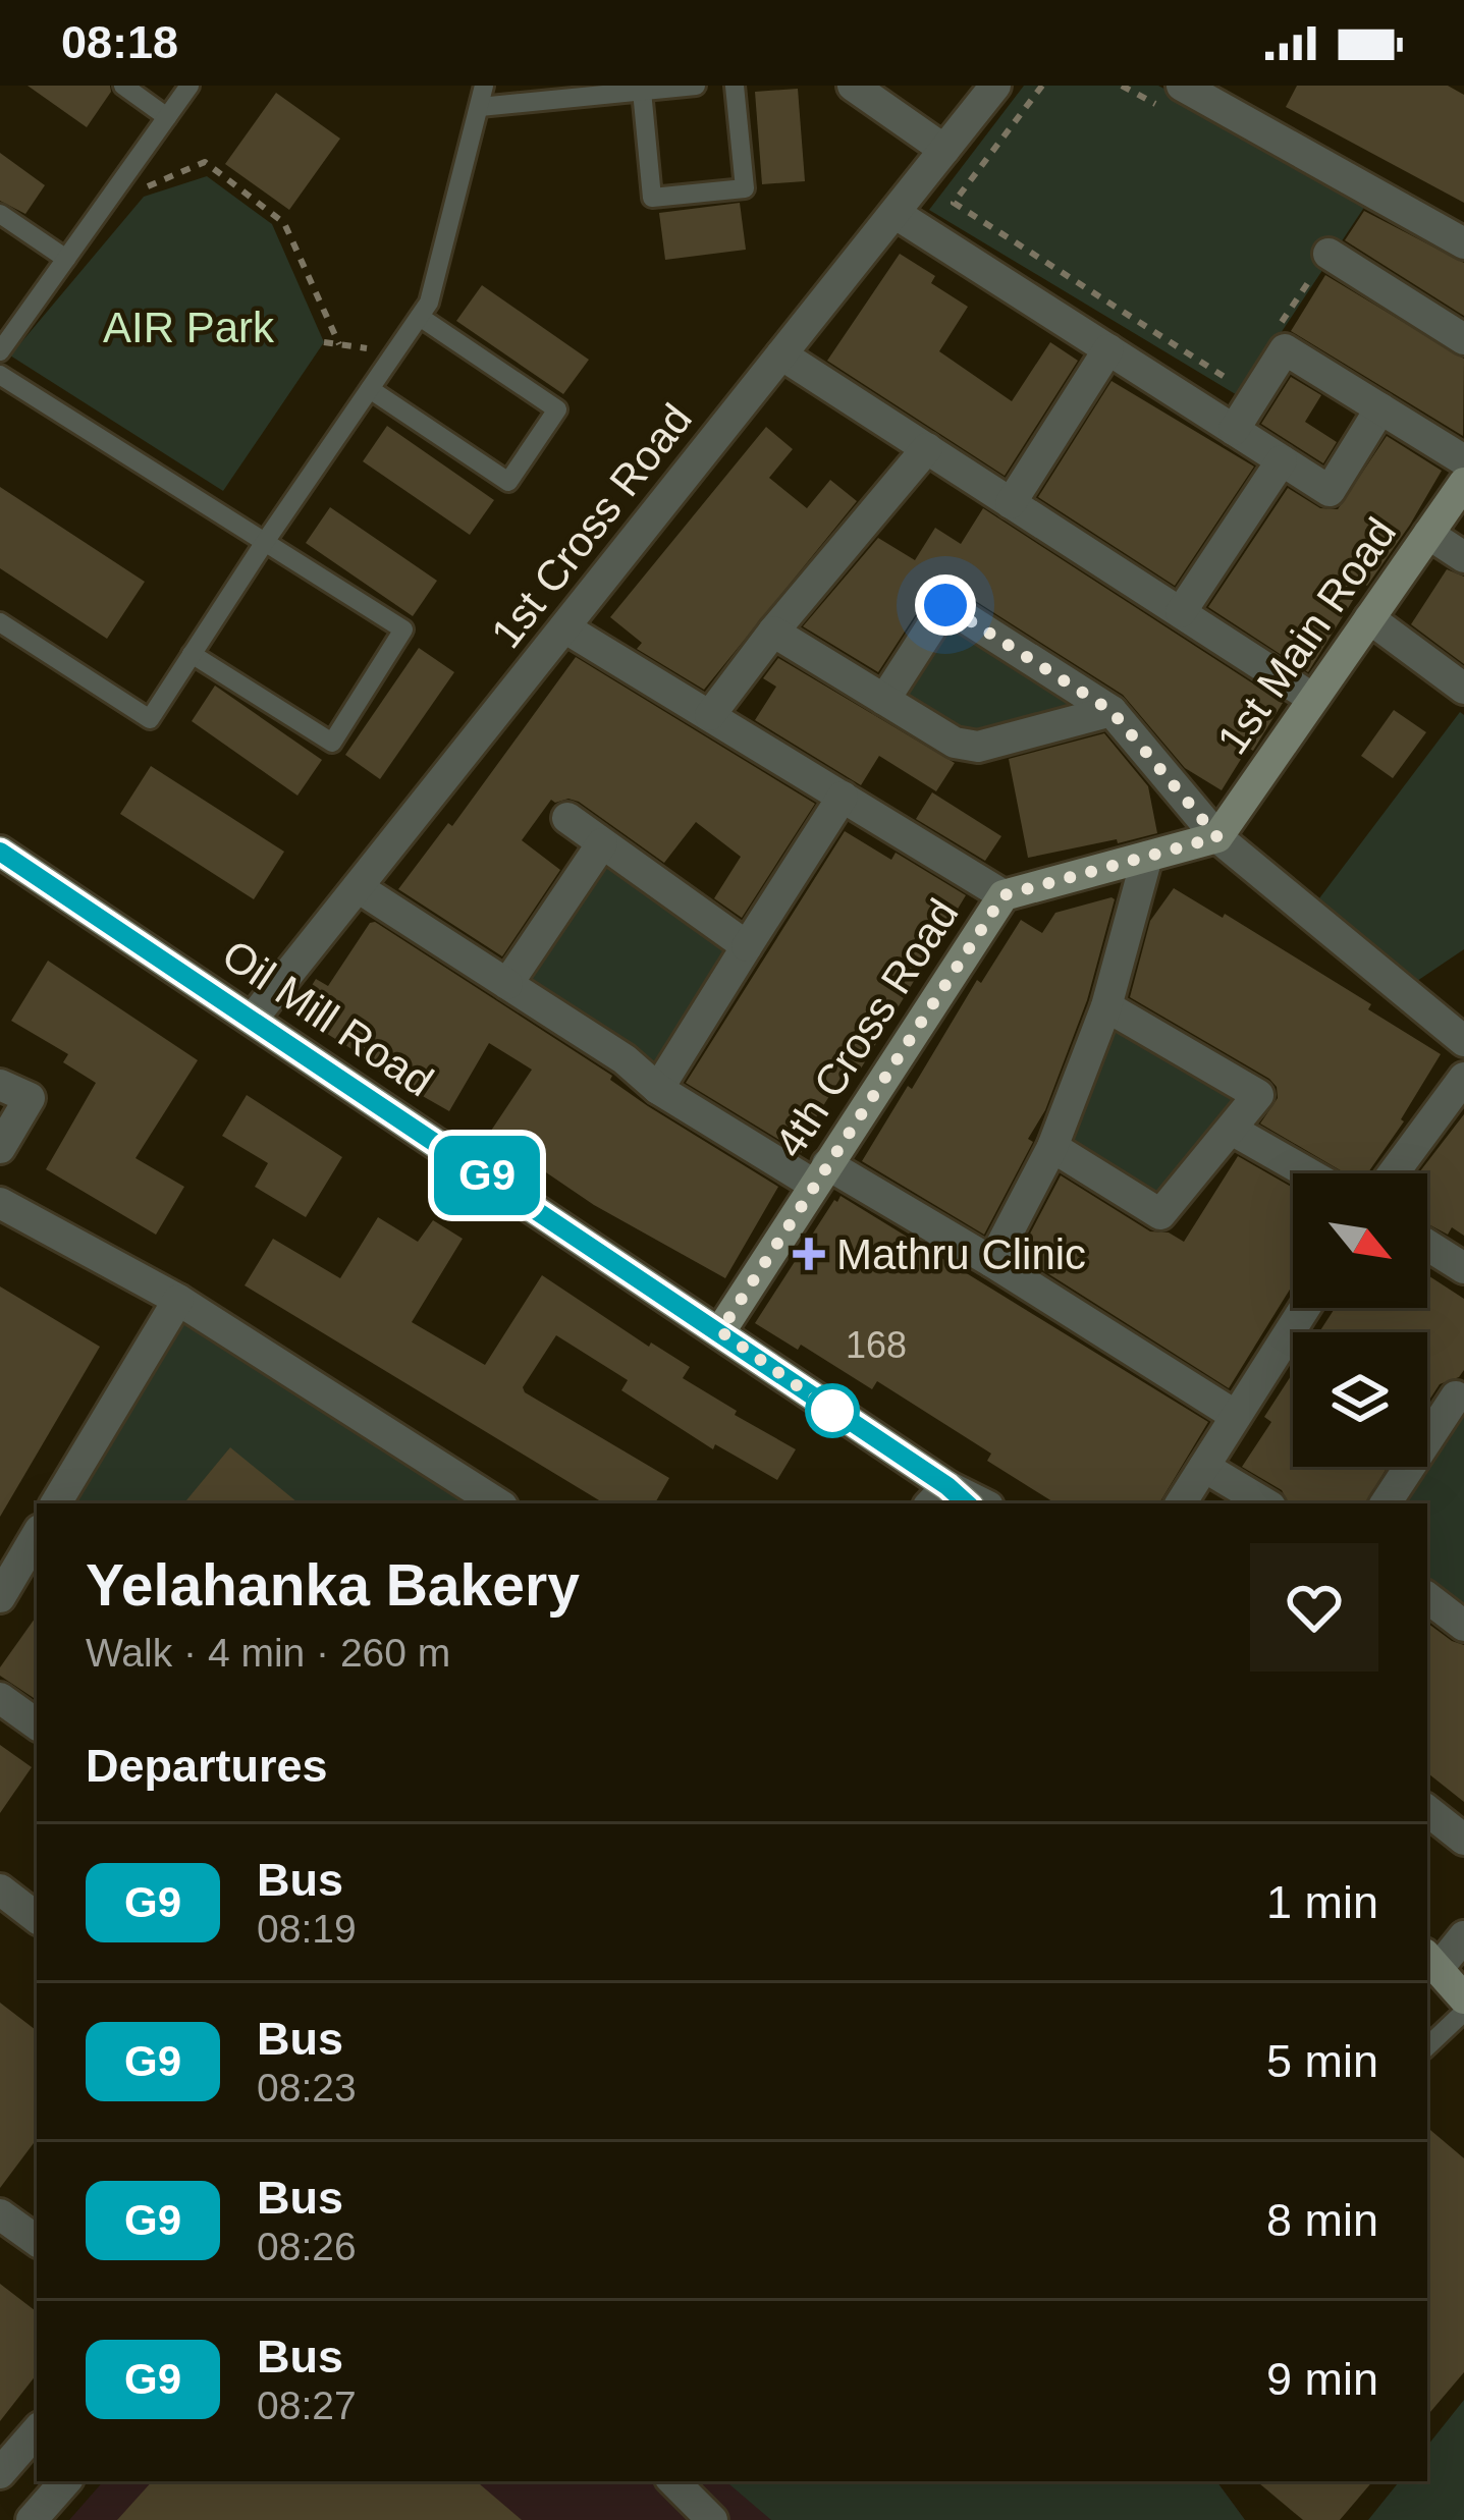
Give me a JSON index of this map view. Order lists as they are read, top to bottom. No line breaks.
{"streets":{"main road":["1st Main Road","Oil Mill Road","4th Cross Road"],"street":["1st Cross Road"]},"crossings":[["1st Cross Road","Oil Mill Road"],["1st Main Road","4th Cross Road"],["Oil Mill Road","4th Cross Road"]],"parks":["AIR Park"],"places":{"health":["Mathru Clinic"]},"lines":["bus line G9"],"house_numbers":["168"],"north":"bottom right","page":{"status":"08:18","on_map":"G9","heading":[["Yelahanka Bakery","Walk · 4 min · 260 m"],"Departures"],"list":[{"mark":"G9","name":"Bus","note":"08:19","value":"1 min"},{"mark":"G9","name":"Bus","note":"08:23","value":"5 min"},{"mark":"G9","name":"Bus","note":"08:26","value":"8 min"},{"mark":"G9","name":"Bus","note":"08:27","value":"9 min"}]}}
